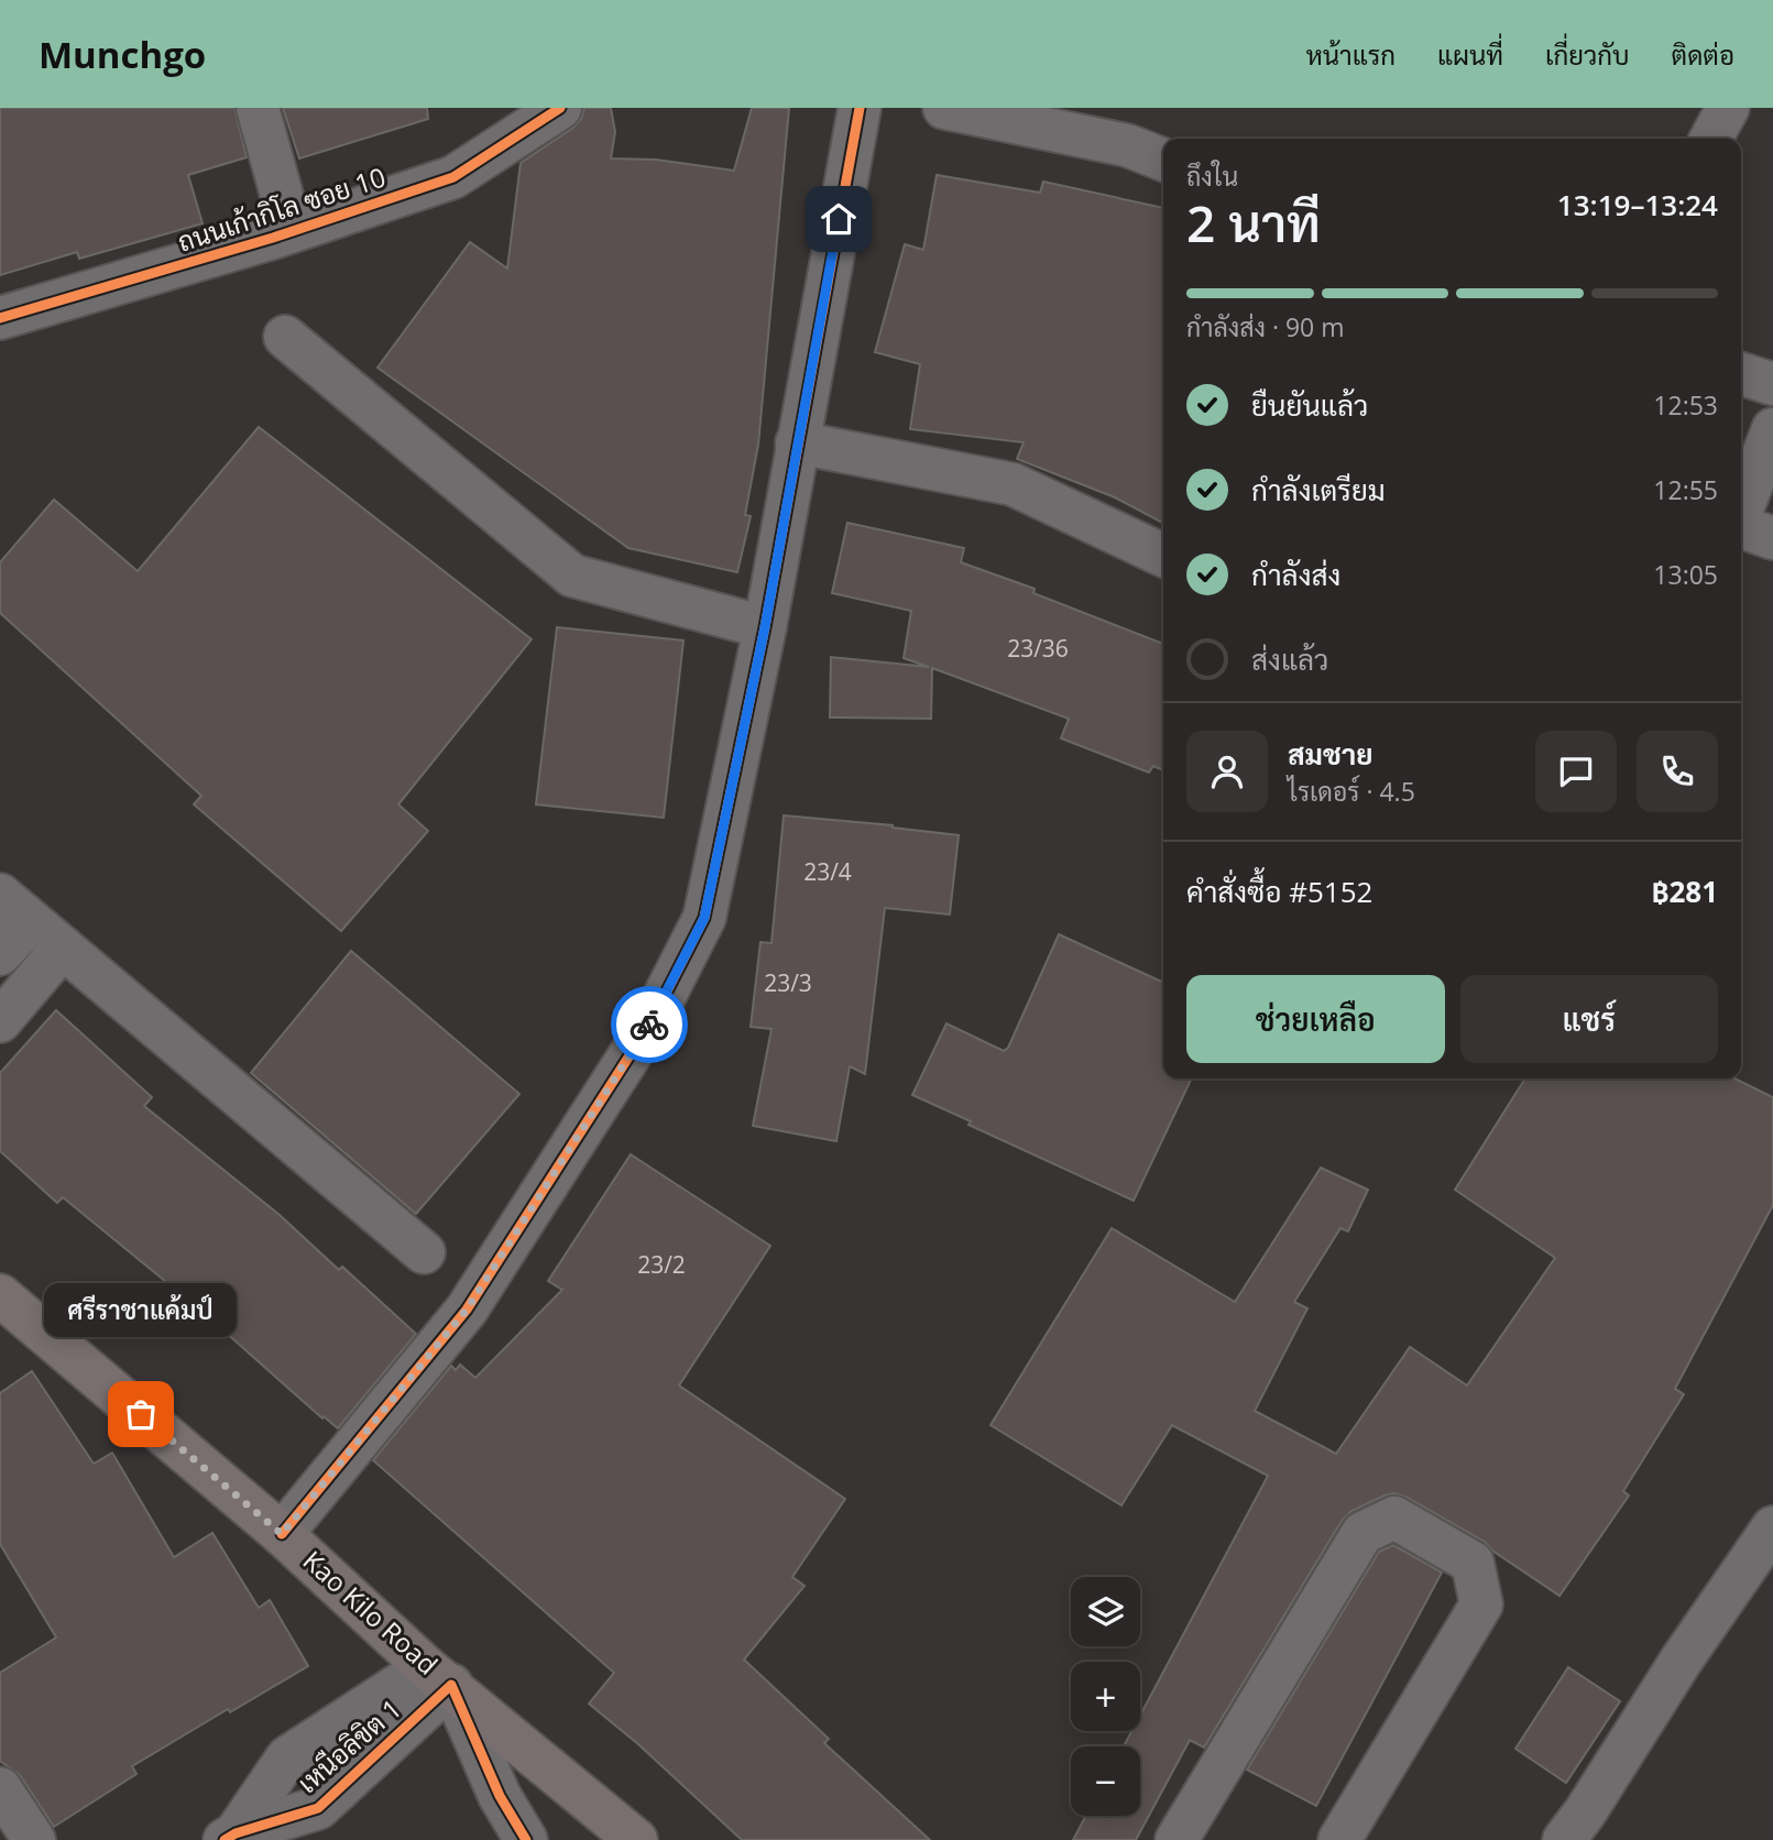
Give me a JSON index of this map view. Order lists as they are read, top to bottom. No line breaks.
{"streets":{"main road":["Kao Kilo Road"],"street":["ถนนเก้ากิโล ซอย 10","เหนือลิขิต 1"]},"crossings":[["Kao Kilo Road","เหนือลิขิต 1"]],"places":["ศรีราชาแค้มป์"],"house_numbers":["23/36","23/4","23/3","23/2"],"page":{"header":"Munchgo","nav":["หน้าแรก","แผนที่","เกี่ยวกับ","ติดต่อ"],"heading":["2 นาที","ถึงใน","13:19–13:24"],"panel":["สมชาย","ไรเดอร์ · 4.5","คำสั่งซื้อ #5152","฿281"],"bar":"กำลังส่ง · 90 m","list":[["ยืนยันแล้ว","12:53"],["กำลังเตรียม","12:55"],["กำลังส่ง","13:05"],"ส่งแล้ว"],"buttons":["ช่วยเหลือ","แชร์"],"bubble":"ศรีราชาแค้มป์","map_buttons":["+","−"]}}
